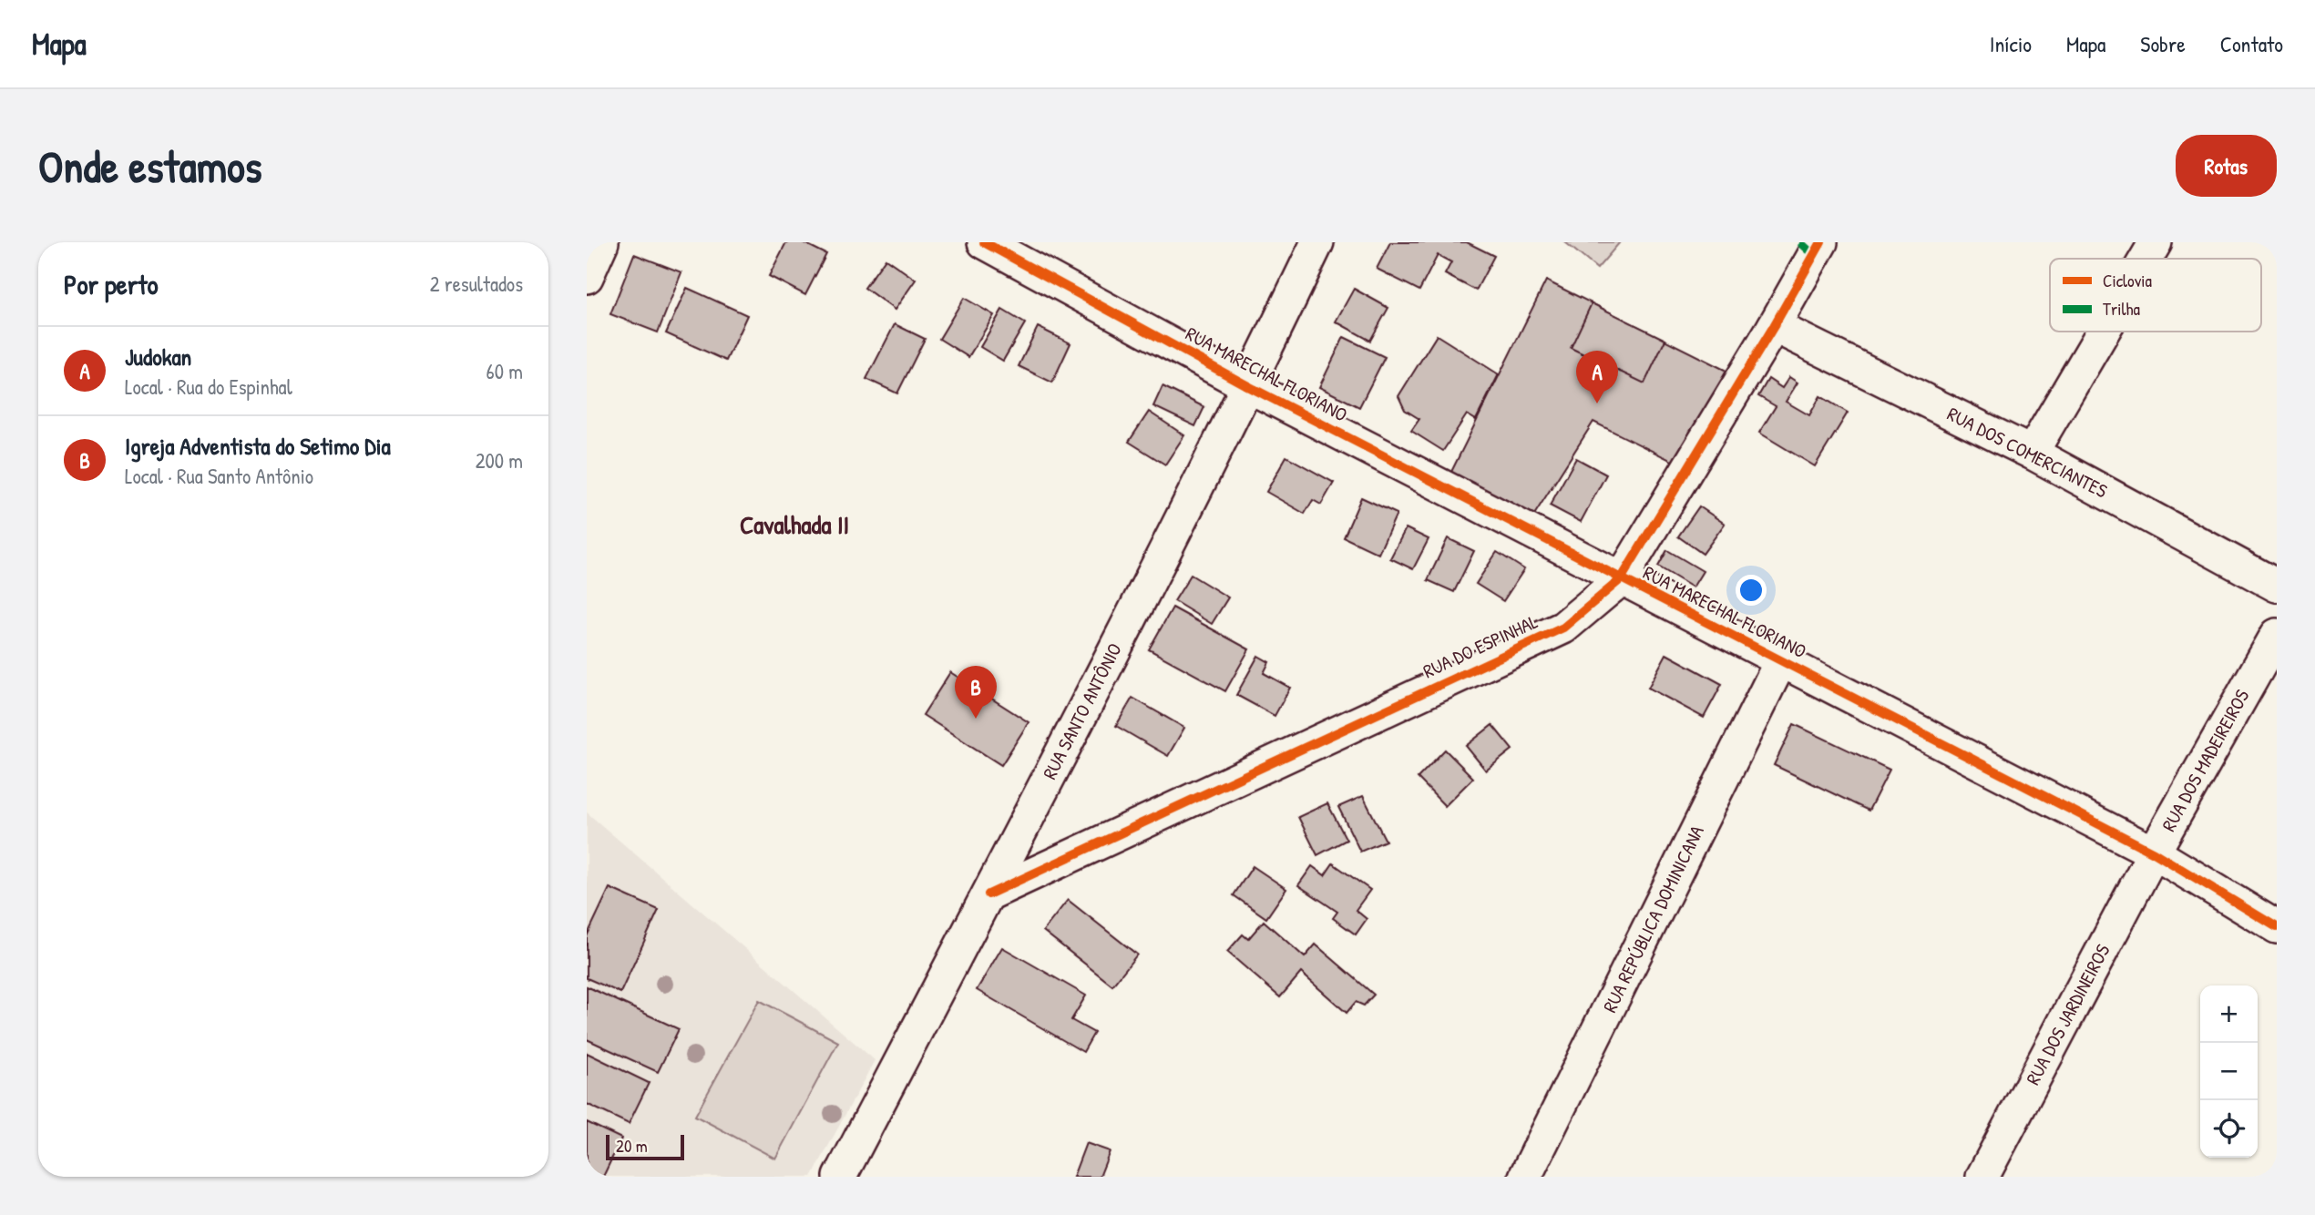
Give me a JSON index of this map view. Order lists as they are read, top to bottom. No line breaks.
{"streets":{"street":["RUA MARECHAL FLORIANO","RUA DOS COMERCIANTES","RUA DO ESPINHAL","RUA SANTO ANTÔNIO","RUA DOS MADEIREIROS","RUA REPÚBLICA DOMINICANA","RUA DOS JARDINEIROS"]},"crossings":[["RUA MARECHAL FLORIANO","RUA DO ESPINHAL"],["RUA MARECHAL FLORIANO","RUA SANTO ANTÔNIO"],["RUA MARECHAL FLORIANO","RUA DOS MADEIREIROS"],["RUA MARECHAL FLORIANO","RUA REPÚBLICA DOMINICANA"],["RUA MARECHAL FLORIANO","RUA DOS JARDINEIROS"],["RUA DOS COMERCIANTES","RUA DO ESPINHAL"],["RUA DO ESPINHAL","RUA SANTO ANTÔNIO"],["RUA DOS MADEIREIROS","RUA DOS JARDINEIROS"]],"districts":["Cavalhada II"],"legend":["Ciclovia","Trilha"],"scale_bar":"20 m","page":{"header":"Mapa","nav":["Início","Mapa","Sobre","Contato"],"buttons":"Rotas","title":"Onde estamos","heading":["Por perto","2 resultados"],"list":[{"mark":"A","name":"Judokan","note":"Local · Rua do Espinhal","value":"60 m"},{"mark":"B","name":"Igreja Adventista do Setimo Dia","note":"Local · Rua Santo Antônio","value":"200 m"}],"pins":["A","B"],"map_buttons":["+","−"],"scale":"20 m"}}
